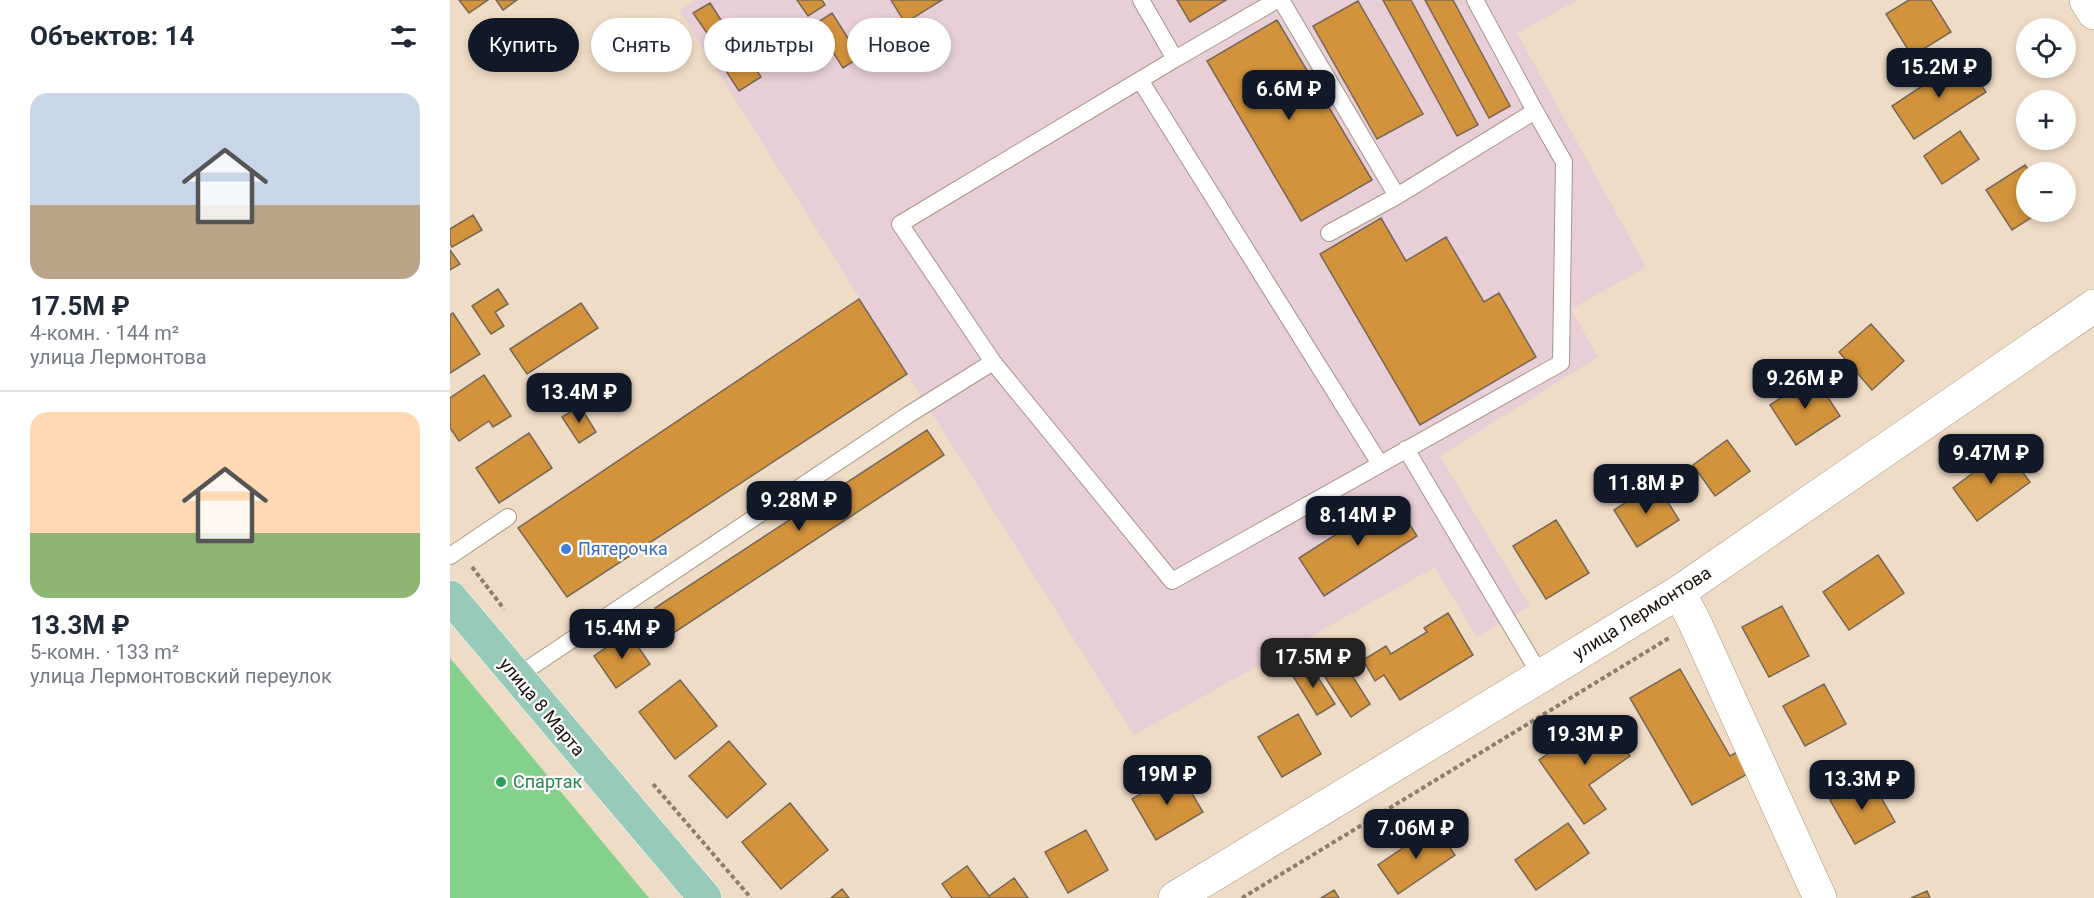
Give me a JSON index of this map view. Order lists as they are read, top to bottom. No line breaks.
{"streets":{"main road":["улица 8 Марта"],"street":["улица Лермонтова"]},"places":["Пятерочка","Спартак"],"page":{"heading":"Объектов: 14","map_buttons":["+","−"],"chip":["Купить","Снять","Фильтры","Новое"],"price":["15.2M ₽","6.6M ₽","9.26M ₽","13.4M ₽","9.47M ₽","11.8M ₽","9.28M ₽","8.14M ₽","15.4M ₽","17.5M ₽","19.3M ₽","19M ₽","13.3M ₽","7.06M ₽"],"list":[{"name":"17.5M ₽","note":"4-комн. · 144 m² · улица Лермонтова"},{"name":"13.3M ₽","note":"5-комн. · 133 m² · улица Лермонтовский переулок"}]}}
